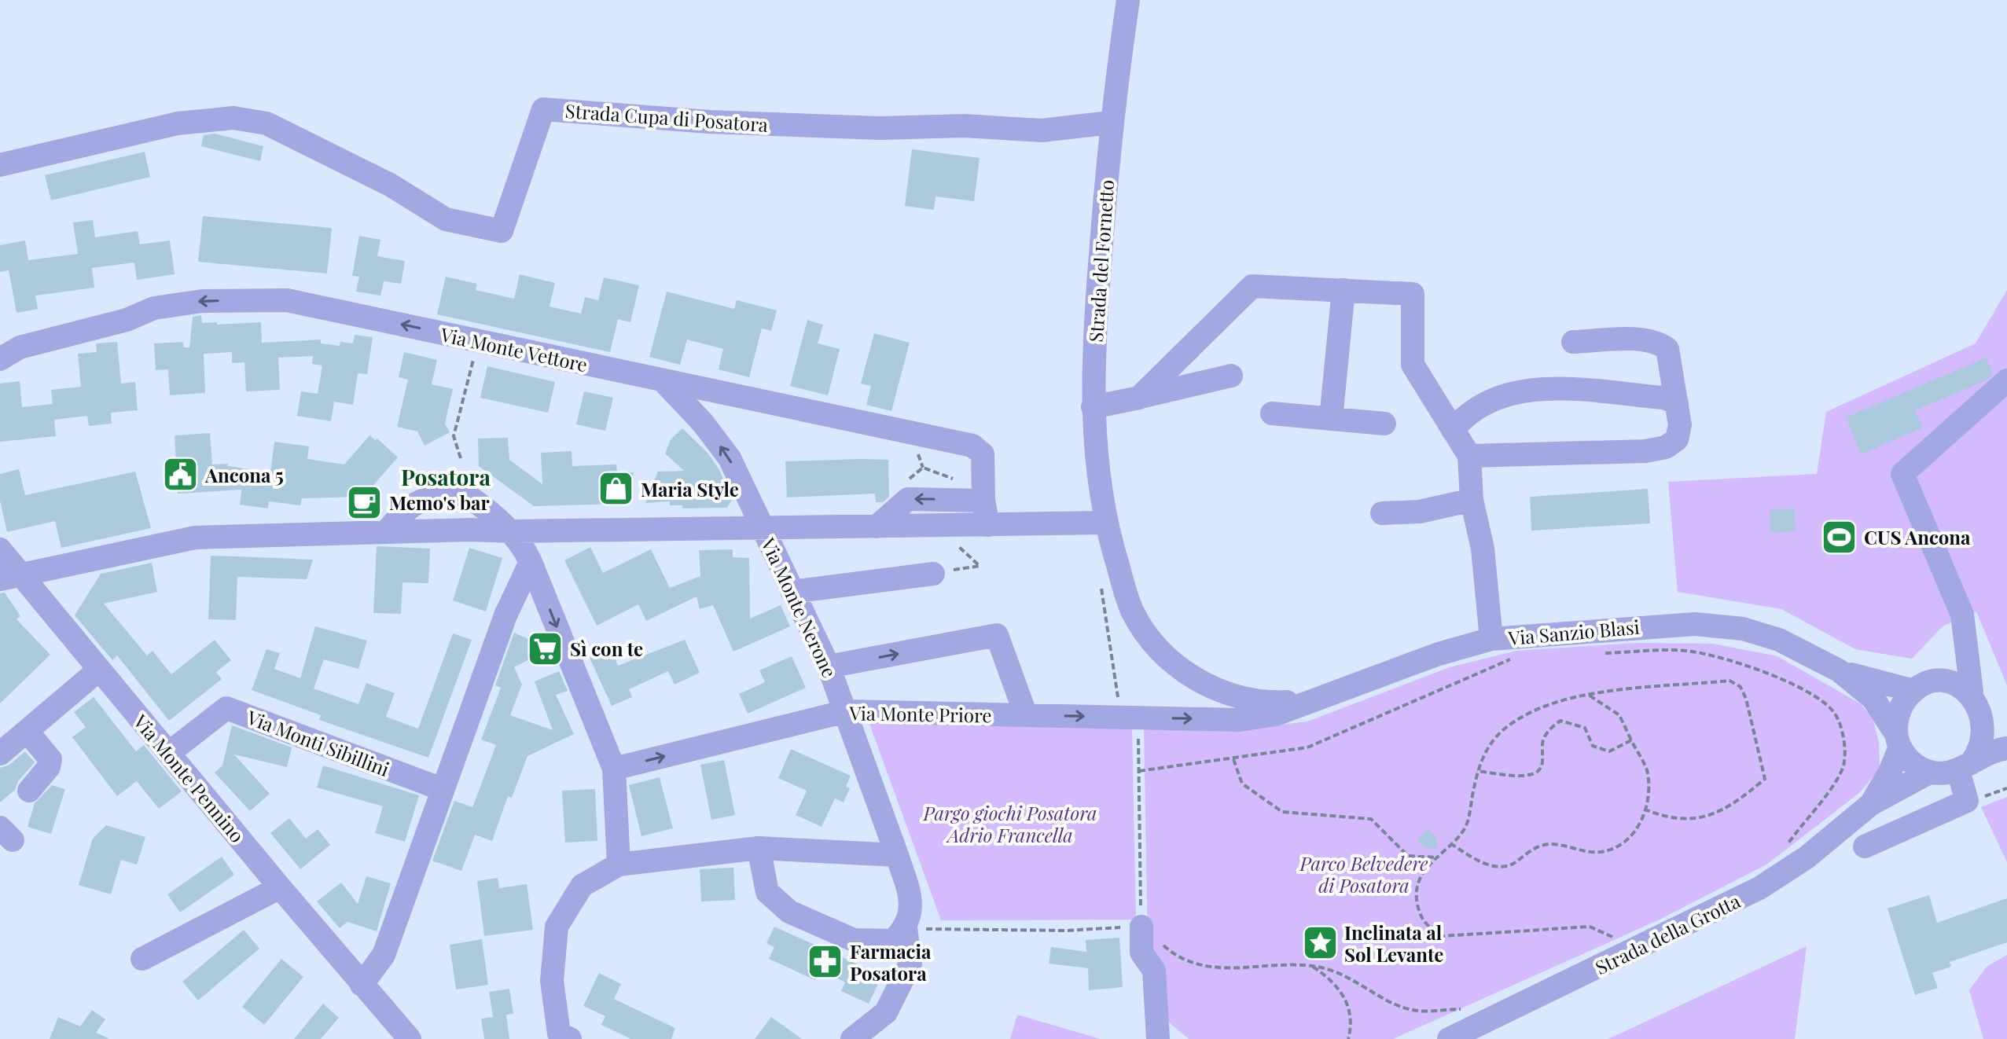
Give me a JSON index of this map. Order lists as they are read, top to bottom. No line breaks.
{"streets":{"street":["Strada Cupa di Posatora","Strada del Fornetto","Via Monte Vettore","Via Monte Nerone","Via Sanzio Blasi","Via Monte Priore","Via Monti Sibillini","Via Monte Pennino","Strada della Grotta"]},"crossings":[["Strada Cupa di Posatora","Strada del Fornetto"],["Strada del Fornetto","Via Sanzio Blasi"],["Via Monte Vettore","Via Monte Nerone"],["Via Monte Nerone","Via Monte Priore"],["Via Sanzio Blasi","Via Monte Priore"],["Via Sanzio Blasi","Strada della Grotta"],["Via Monti Sibillini","Via Monte Pennino"]],"one_way":["Via Monte Vettore"],"districts":["Posatora"],"parks":["Pargo giochi Posatora Adrio Francella","Parco Belvedere di Posatora"],"places":{"public building":["Ancona 5"],"shop":["Maria Style"],"cafe":["Memo's bar"],"sports":["CUS Ancona"],"supermarket":["Sì con te"],"place":["Inclinata al Sol Levante"],"pharmacy":["Farmacia Posatora"]}}
